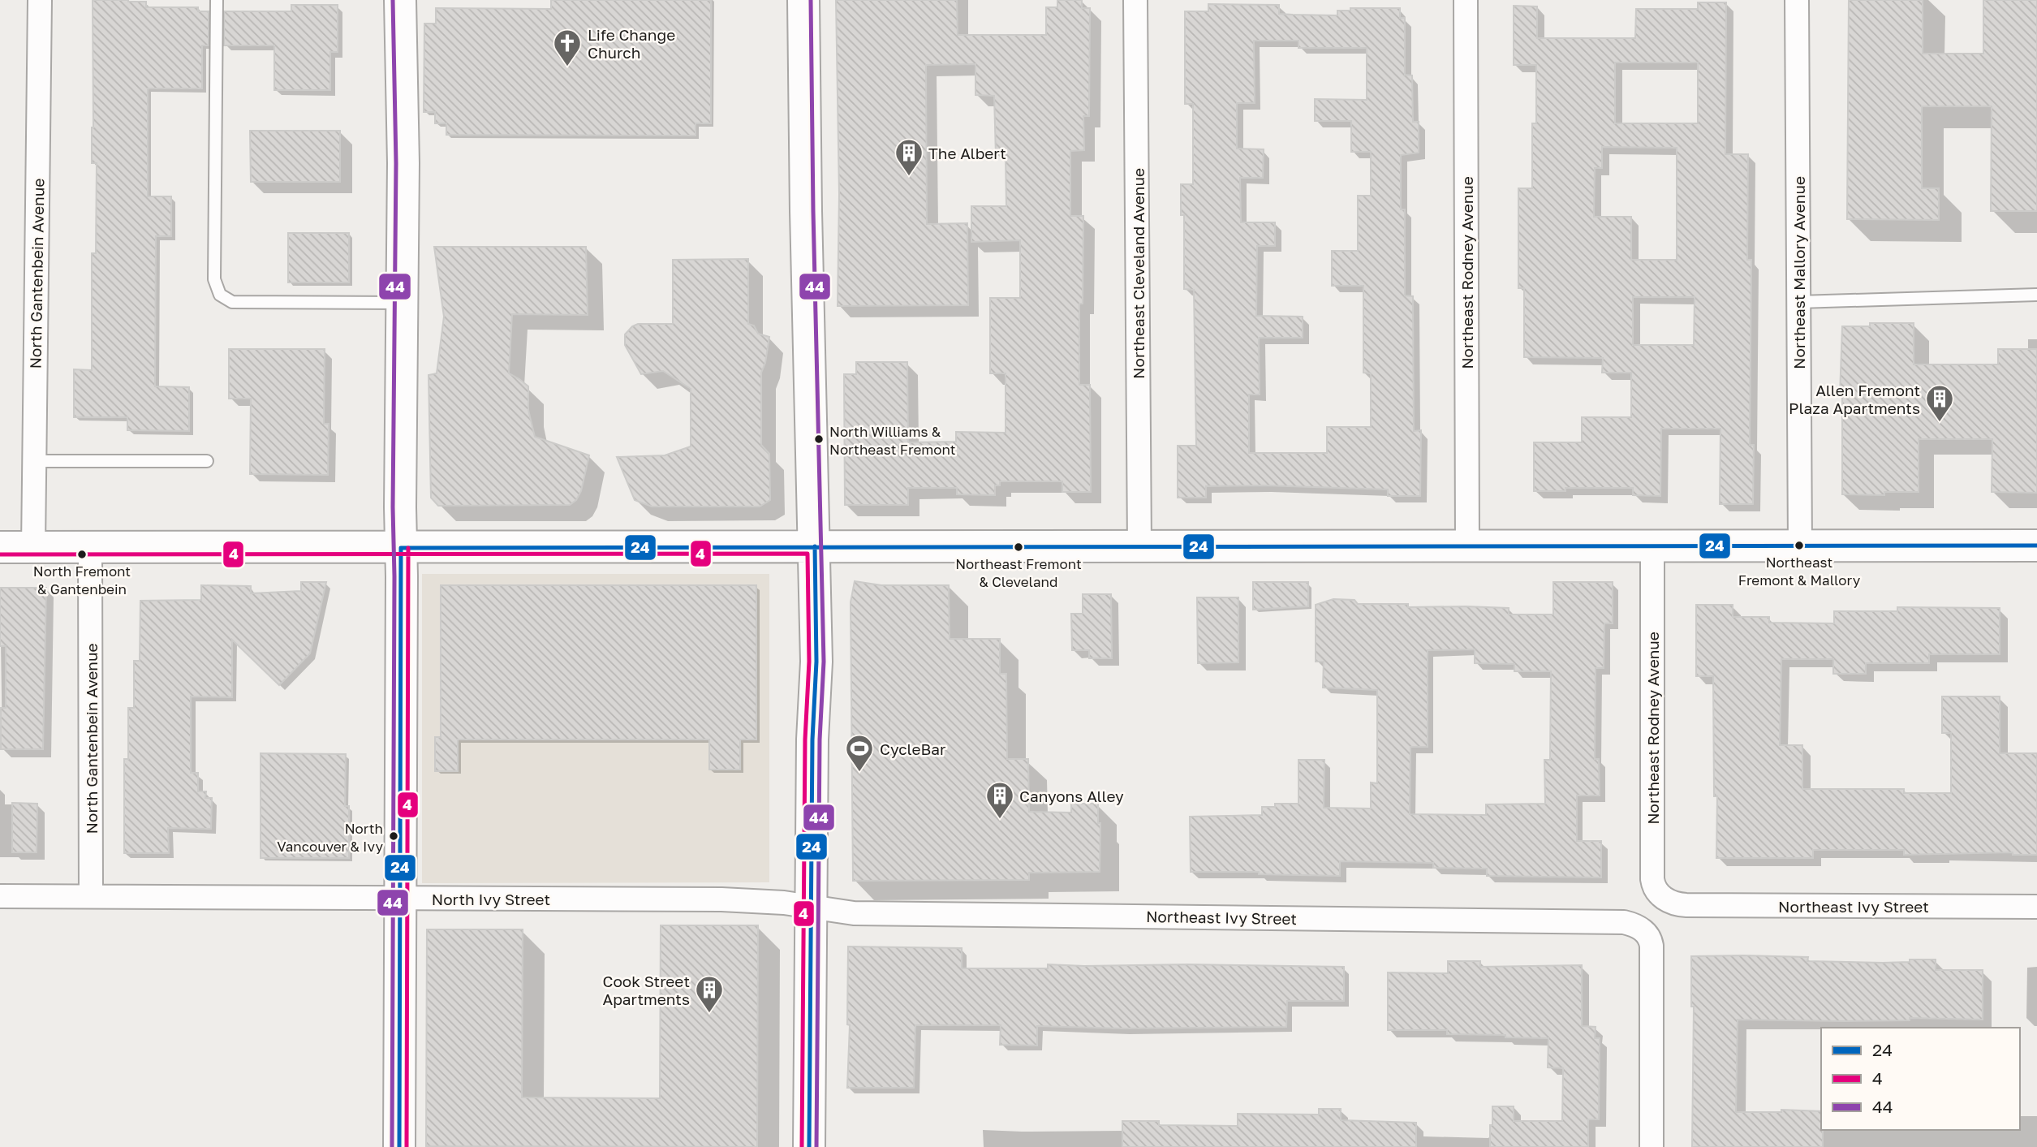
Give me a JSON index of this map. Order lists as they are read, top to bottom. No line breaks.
{"streets":{"street":["Northeast Rodney Avenue","Northeast Mallory Avenue","North Gantenbein Avenue","Northeast Cleveland Avenue","North Ivy Street","Northeast Ivy Street"]},"crossings":[["Northeast Rodney Avenue","Northeast Ivy Street"],["North Gantenbein Avenue","North Ivy Street"],["North Ivy Street","Northeast Ivy Street"]],"places":{"church":["Life Change Church"],"building":["The Albert","Allen Fremont Plaza Apartments","Canyons Alley","Cook Street Apartments"],"other":["North Williams & Northeast Fremont","Northeast Fremont & Mallory","Northeast Fremont & Cleveland","North Fremont & Gantenbein","North Vancouver & Ivy"],"sports":["CycleBar"]},"lines":["transit line 44","transit line 24","transit line 4"],"legend":["24","4","44"]}
